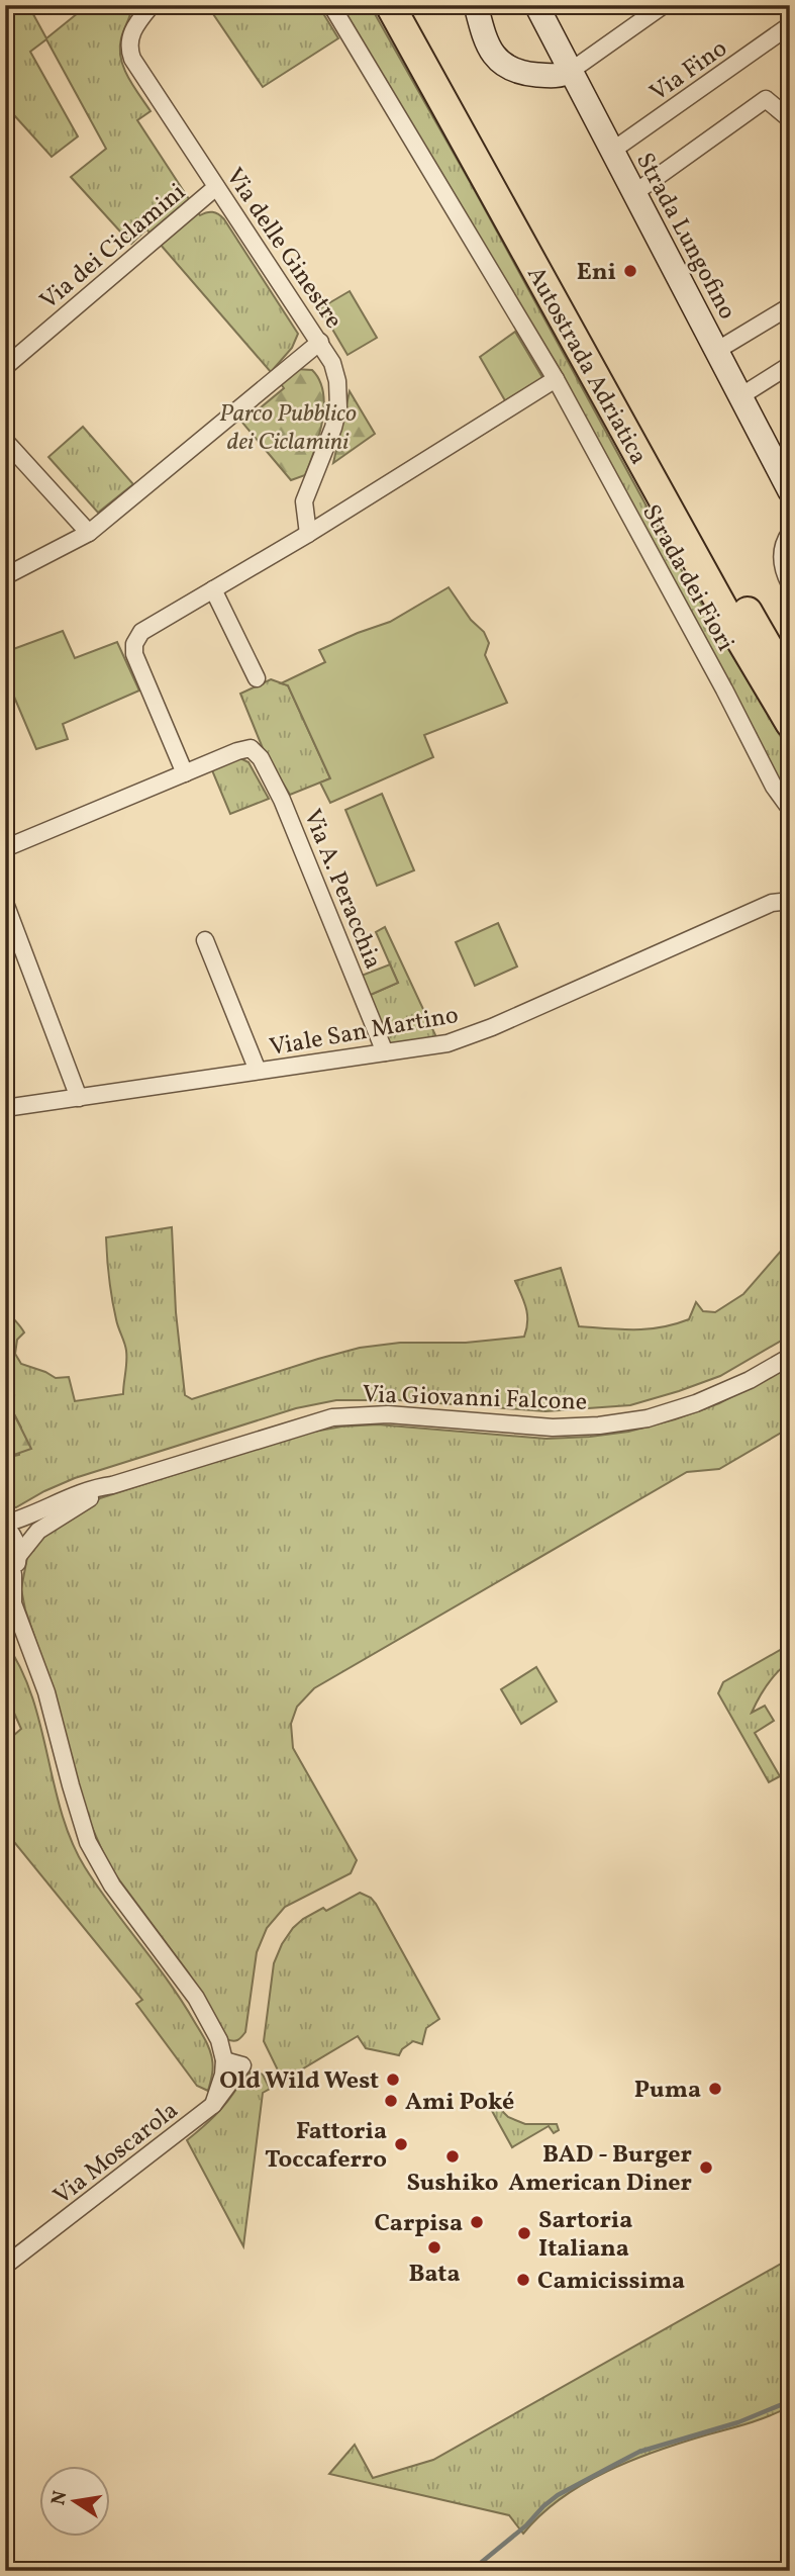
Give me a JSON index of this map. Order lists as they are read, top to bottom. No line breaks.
{"streets":{"highway":["Autostrada Adriatica"],"main road":["Strada Lungofino"],"street":["Via Fino","Via dei Ciclamini","Via delle Ginestre","Strada dei Fiori","Via A. Peracchia","Viale San Martino","Via Giovanni Falcone","Via Moscarola"]},"crossings":[["Via Fino","Strada Lungofino"],["Via dei Ciclamini","Via delle Ginestre"],["Via A. Peracchia","Viale San Martino"]],"parks":["Parco Pubblico dei Ciclamini"],"places":["Eni","Old Wild West","Puma","Ami Poké","Fattoria Toccaferro","Sushiko","BAD - Burger American Diner","Carpisa","Sartoria Italiana","Bata","Camicissima"],"north":"left"}
